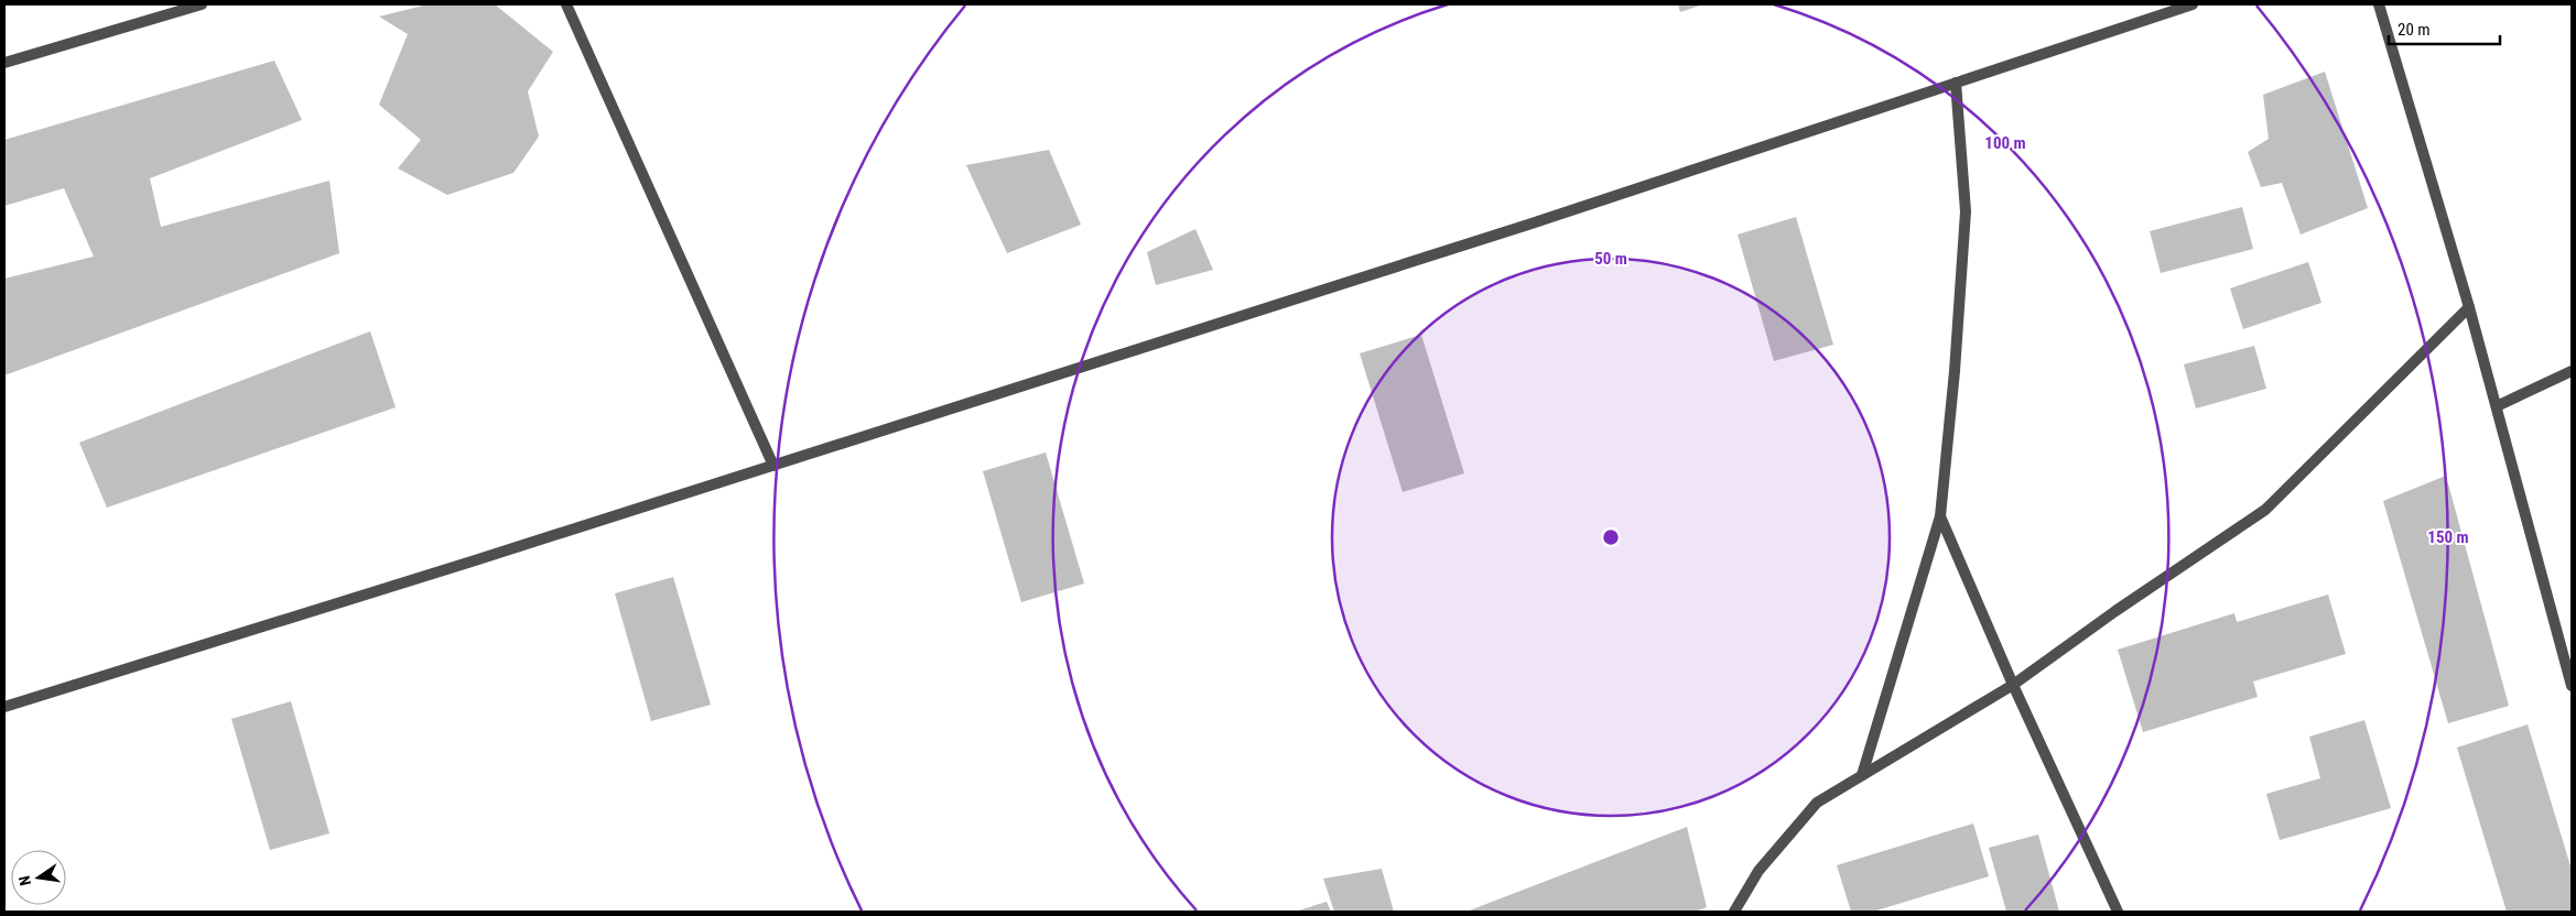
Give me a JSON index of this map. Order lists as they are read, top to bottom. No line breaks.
{"scale_bar":"20 m","north":"left","rings":["100 m","50 m","150 m"]}
